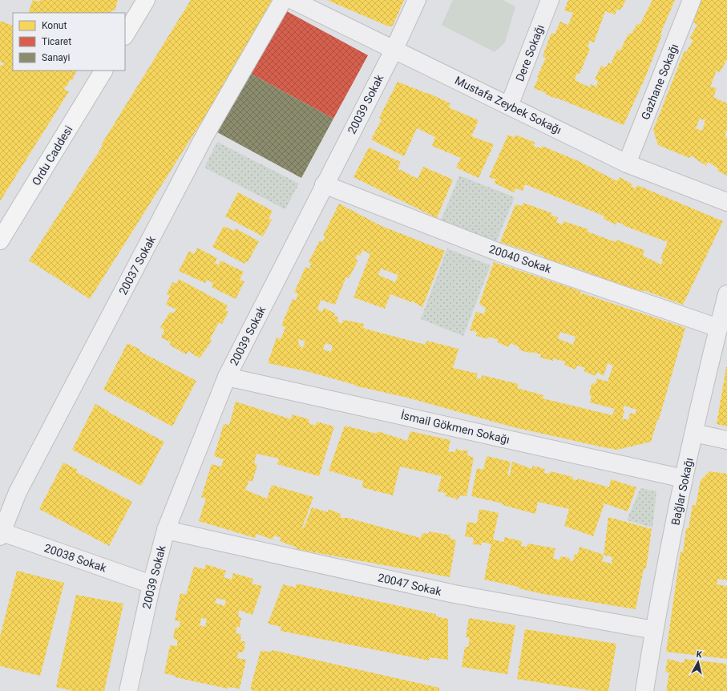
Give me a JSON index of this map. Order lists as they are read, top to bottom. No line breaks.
{"streets":{"main road":["Ordu Caddesi"],"street":["Dere Sokağı","Gazhane Sokağı","20039 Sokak","Mustafa Zeybek Sokağı","20040 Sokak","20037 Sokak","İsmail Gökmen Sokağı","Bağlar Sokağı","20038 Sokak","20047 Sokak"]},"crossings":[["Dere Sokağı","Mustafa Zeybek Sokağı"],["Gazhane Sokağı","Mustafa Zeybek Sokağı"],["20039 Sokak","Mustafa Zeybek Sokağı"],["20039 Sokak","20040 Sokak"],["20039 Sokak","İsmail Gökmen Sokağı"],["20039 Sokak","20038 Sokak"],["20039 Sokak","20047 Sokak"],["20040 Sokak","Bağlar Sokağı"],["20037 Sokak","20038 Sokak"],["İsmail Gökmen Sokağı","Bağlar Sokağı"],["Bağlar Sokağı","20047 Sokak"]],"legend":["Konut","Ticaret","Sanayi"],"north":"top"}
